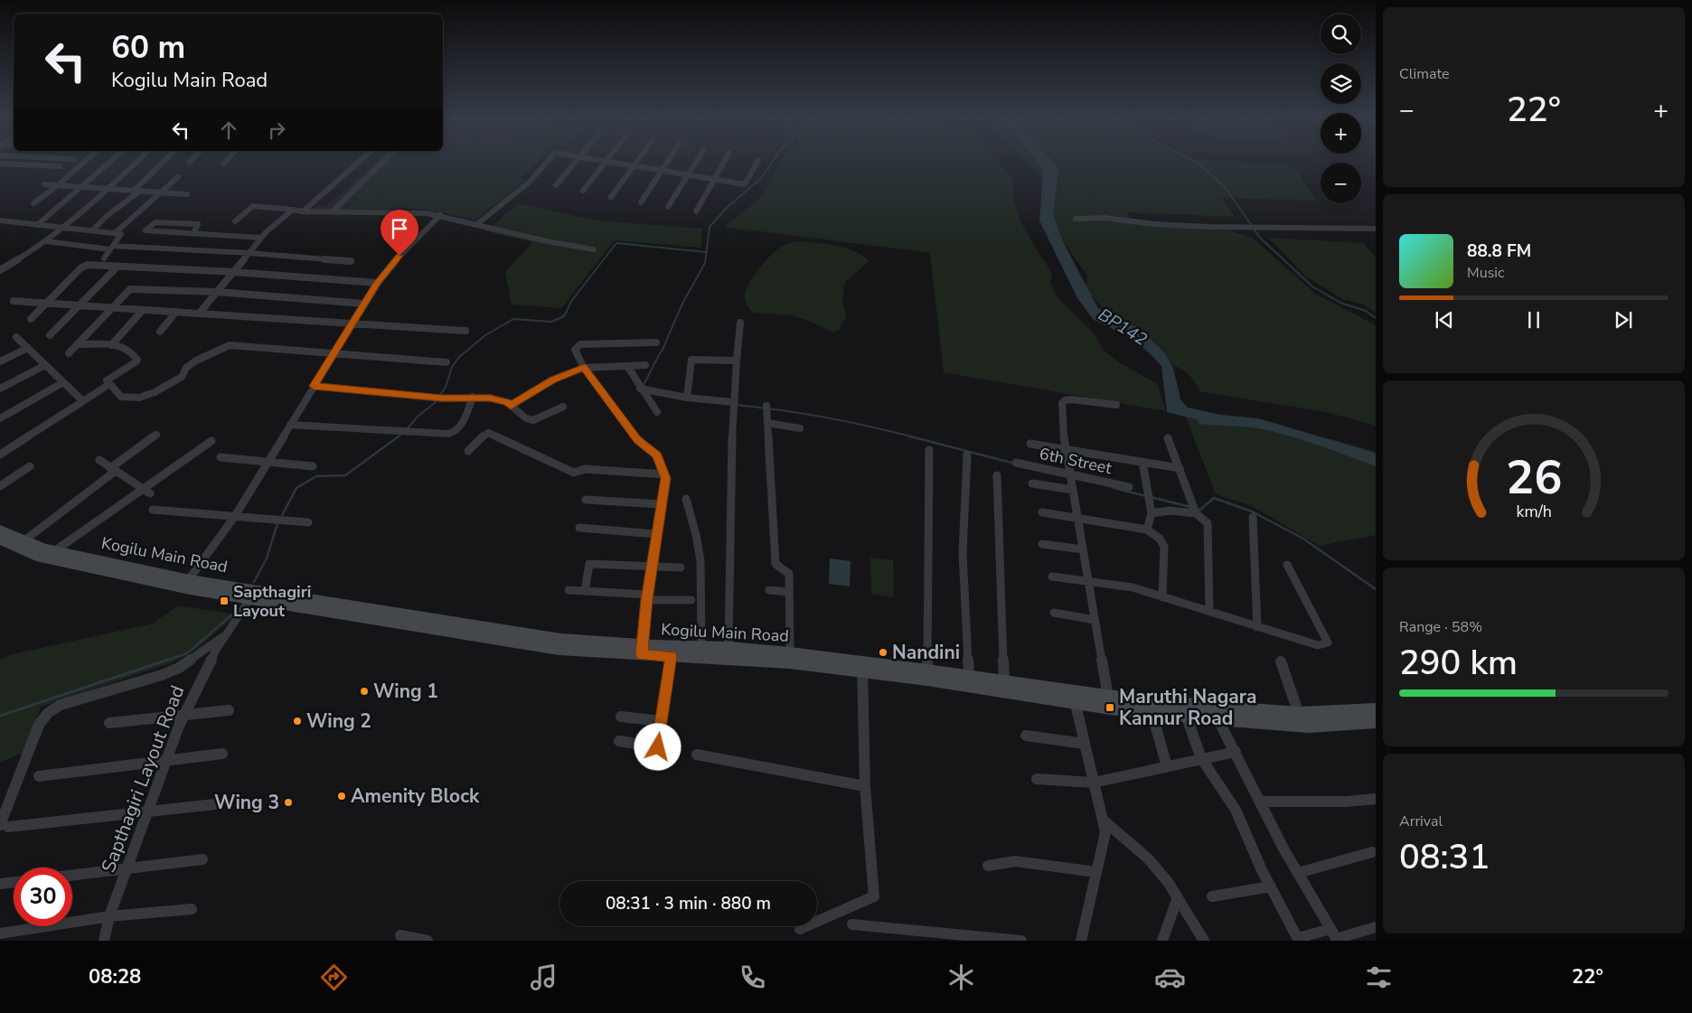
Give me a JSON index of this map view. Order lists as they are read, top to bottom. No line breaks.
{"streets":{"main road":["Kogilu Main Road"],"street":["6th Street","Sapthagiri Layout Road"]},"crossings":[["Kogilu Main Road","Sapthagiri Layout Road"]],"water":["BP142"],"places":{"transit":["Sapthagiri Layout","Maruthi Nagara Kannur Road"],"other":["Nandini","Wing 1","Wing 2","Amenity Block","Wing 3"]},"page":{"tile":["Climate",["Range · 58%","290 km"],["Arrival","08:31"]],"map_buttons":["+","−"],"turn":["60 m","Kogilu Main Road"],"heat":["−","22°","+"],"song":["88.8 FM","Music"],"limit":"30","trip":"08:31 · 3 min · 880 m","tabs":["08:28","22°"],"gauge":["26","km/h"]}}
